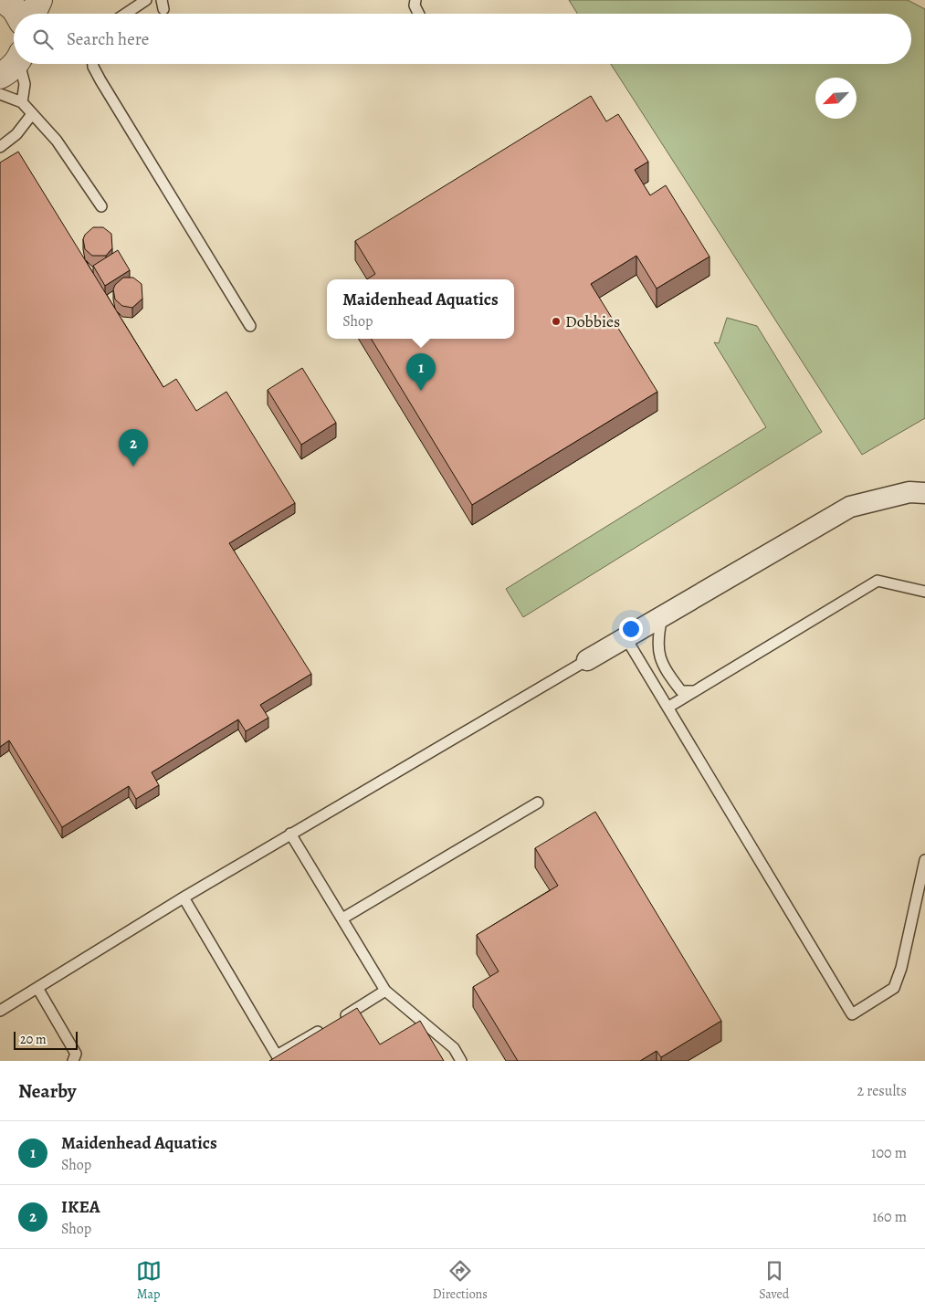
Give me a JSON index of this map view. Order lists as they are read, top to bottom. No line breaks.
{"places":["Dobbies"],"scale_bar":"20 m","north":"bottom left","page":{"search":"Search here","popup":["Maidenhead Aquatics","Shop"],"pins":["1","2"],"scale":"20 m","heading":["Nearby","2 results"],"list":[{"mark":"1","name":"Maidenhead Aquatics","note":"Shop","value":"100 m"},{"mark":"2","name":"IKEA","note":"Shop","value":"160 m"}],"nav":["Map","Directions","Saved"]}}
